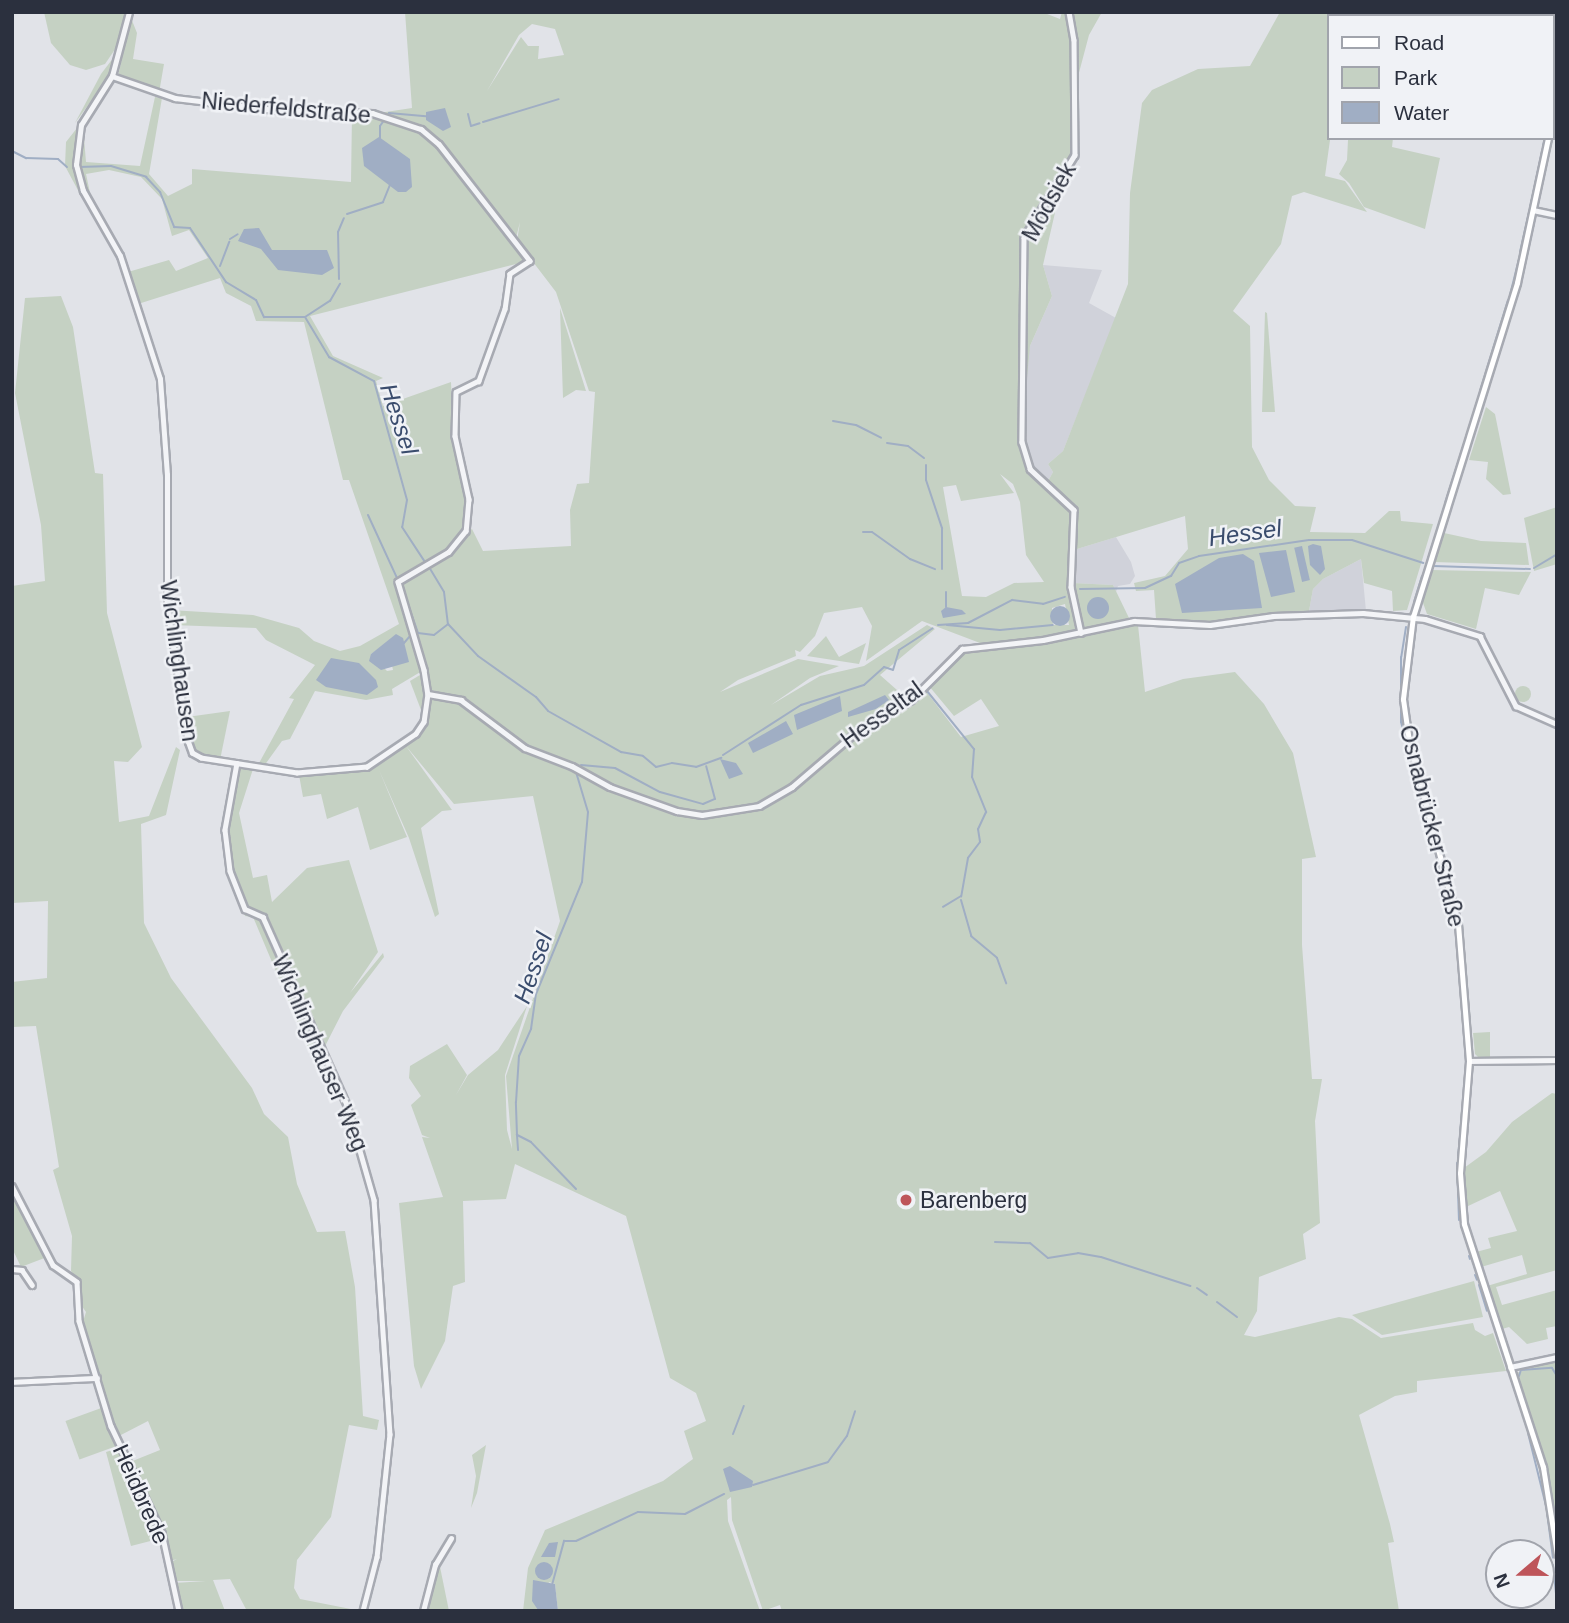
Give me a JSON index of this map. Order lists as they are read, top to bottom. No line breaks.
{"streets":{"main road":["Osnabrücker Straße"],"street":["Niederfeldstraße","Mödsiek","Wichlinghausen","Hesseltal","Wichlinghauser Weg","Heidbrede"]},"crossings":[["Niederfeldstraße","Wichlinghausen"],["Mödsiek","Hesseltal"],["Wichlinghausen","Hesseltal"],["Wichlinghausen","Wichlinghauser Weg"],["Hesseltal","Osnabrücker Straße"]],"water":["Hessel"],"places":["Barenberg"],"legend":["Road","Park","Water"],"north":"left"}
